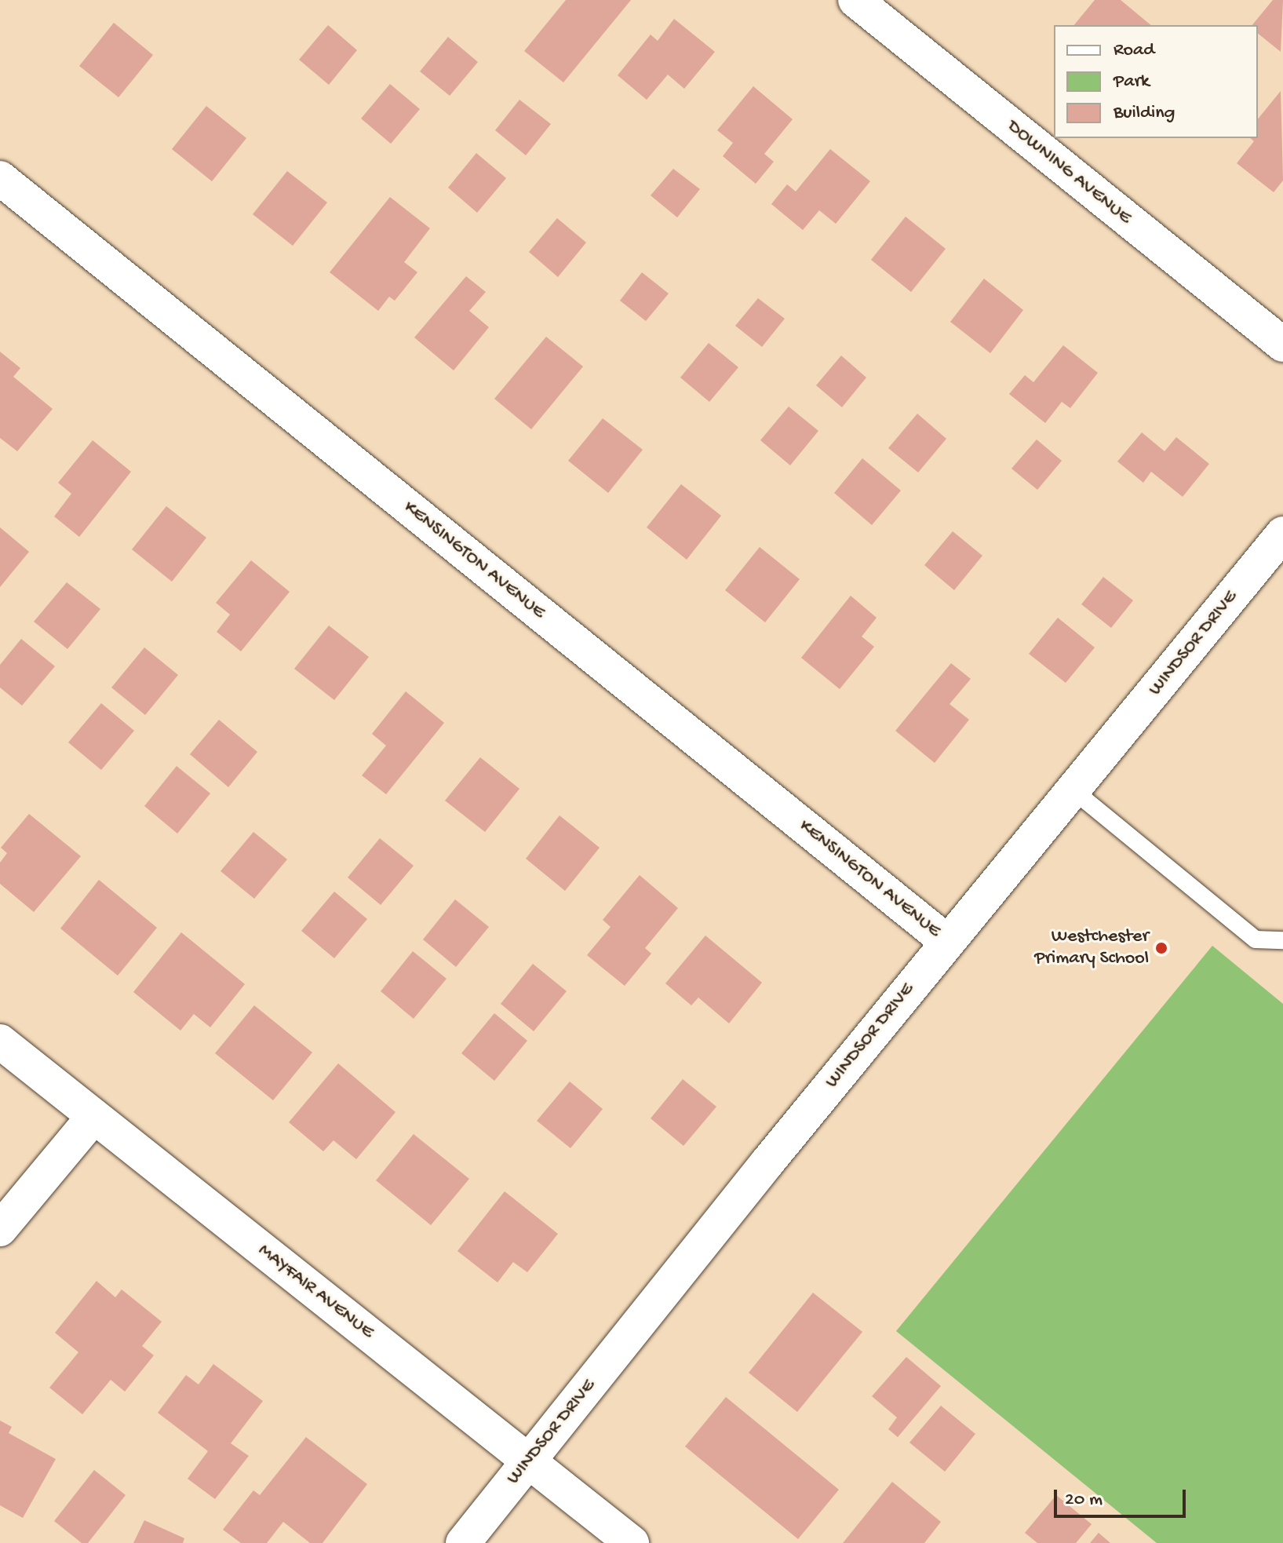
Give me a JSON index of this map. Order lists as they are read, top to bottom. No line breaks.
{"streets":{"street":["DOWNING AVENUE","KENSINGTON AVENUE","WINDSOR DRIVE","MAYFAIR AVENUE"]},"crossings":[["KENSINGTON AVENUE","WINDSOR DRIVE"],["WINDSOR DRIVE","MAYFAIR AVENUE"]],"places":["Westchester Primary School"],"legend":["Road","Park","Building"],"scale_bar":"20 m"}
